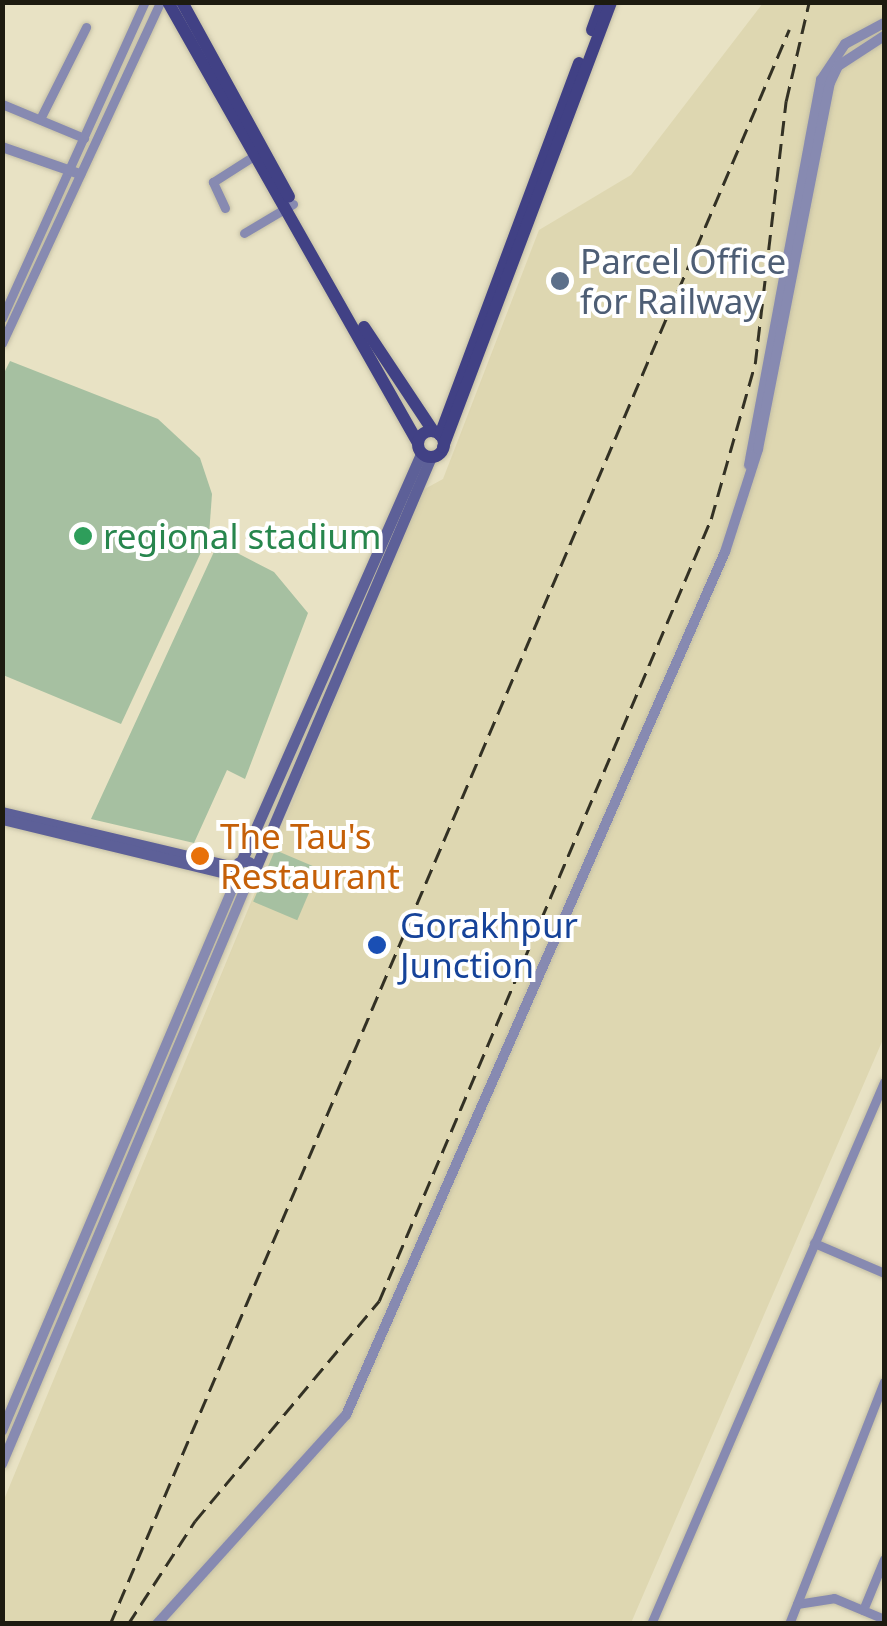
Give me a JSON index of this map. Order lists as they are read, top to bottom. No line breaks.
{"places":["Parcel Office for Railway","regional stadium","The Tau's Restaurant","Gorakhpur Junction"]}
